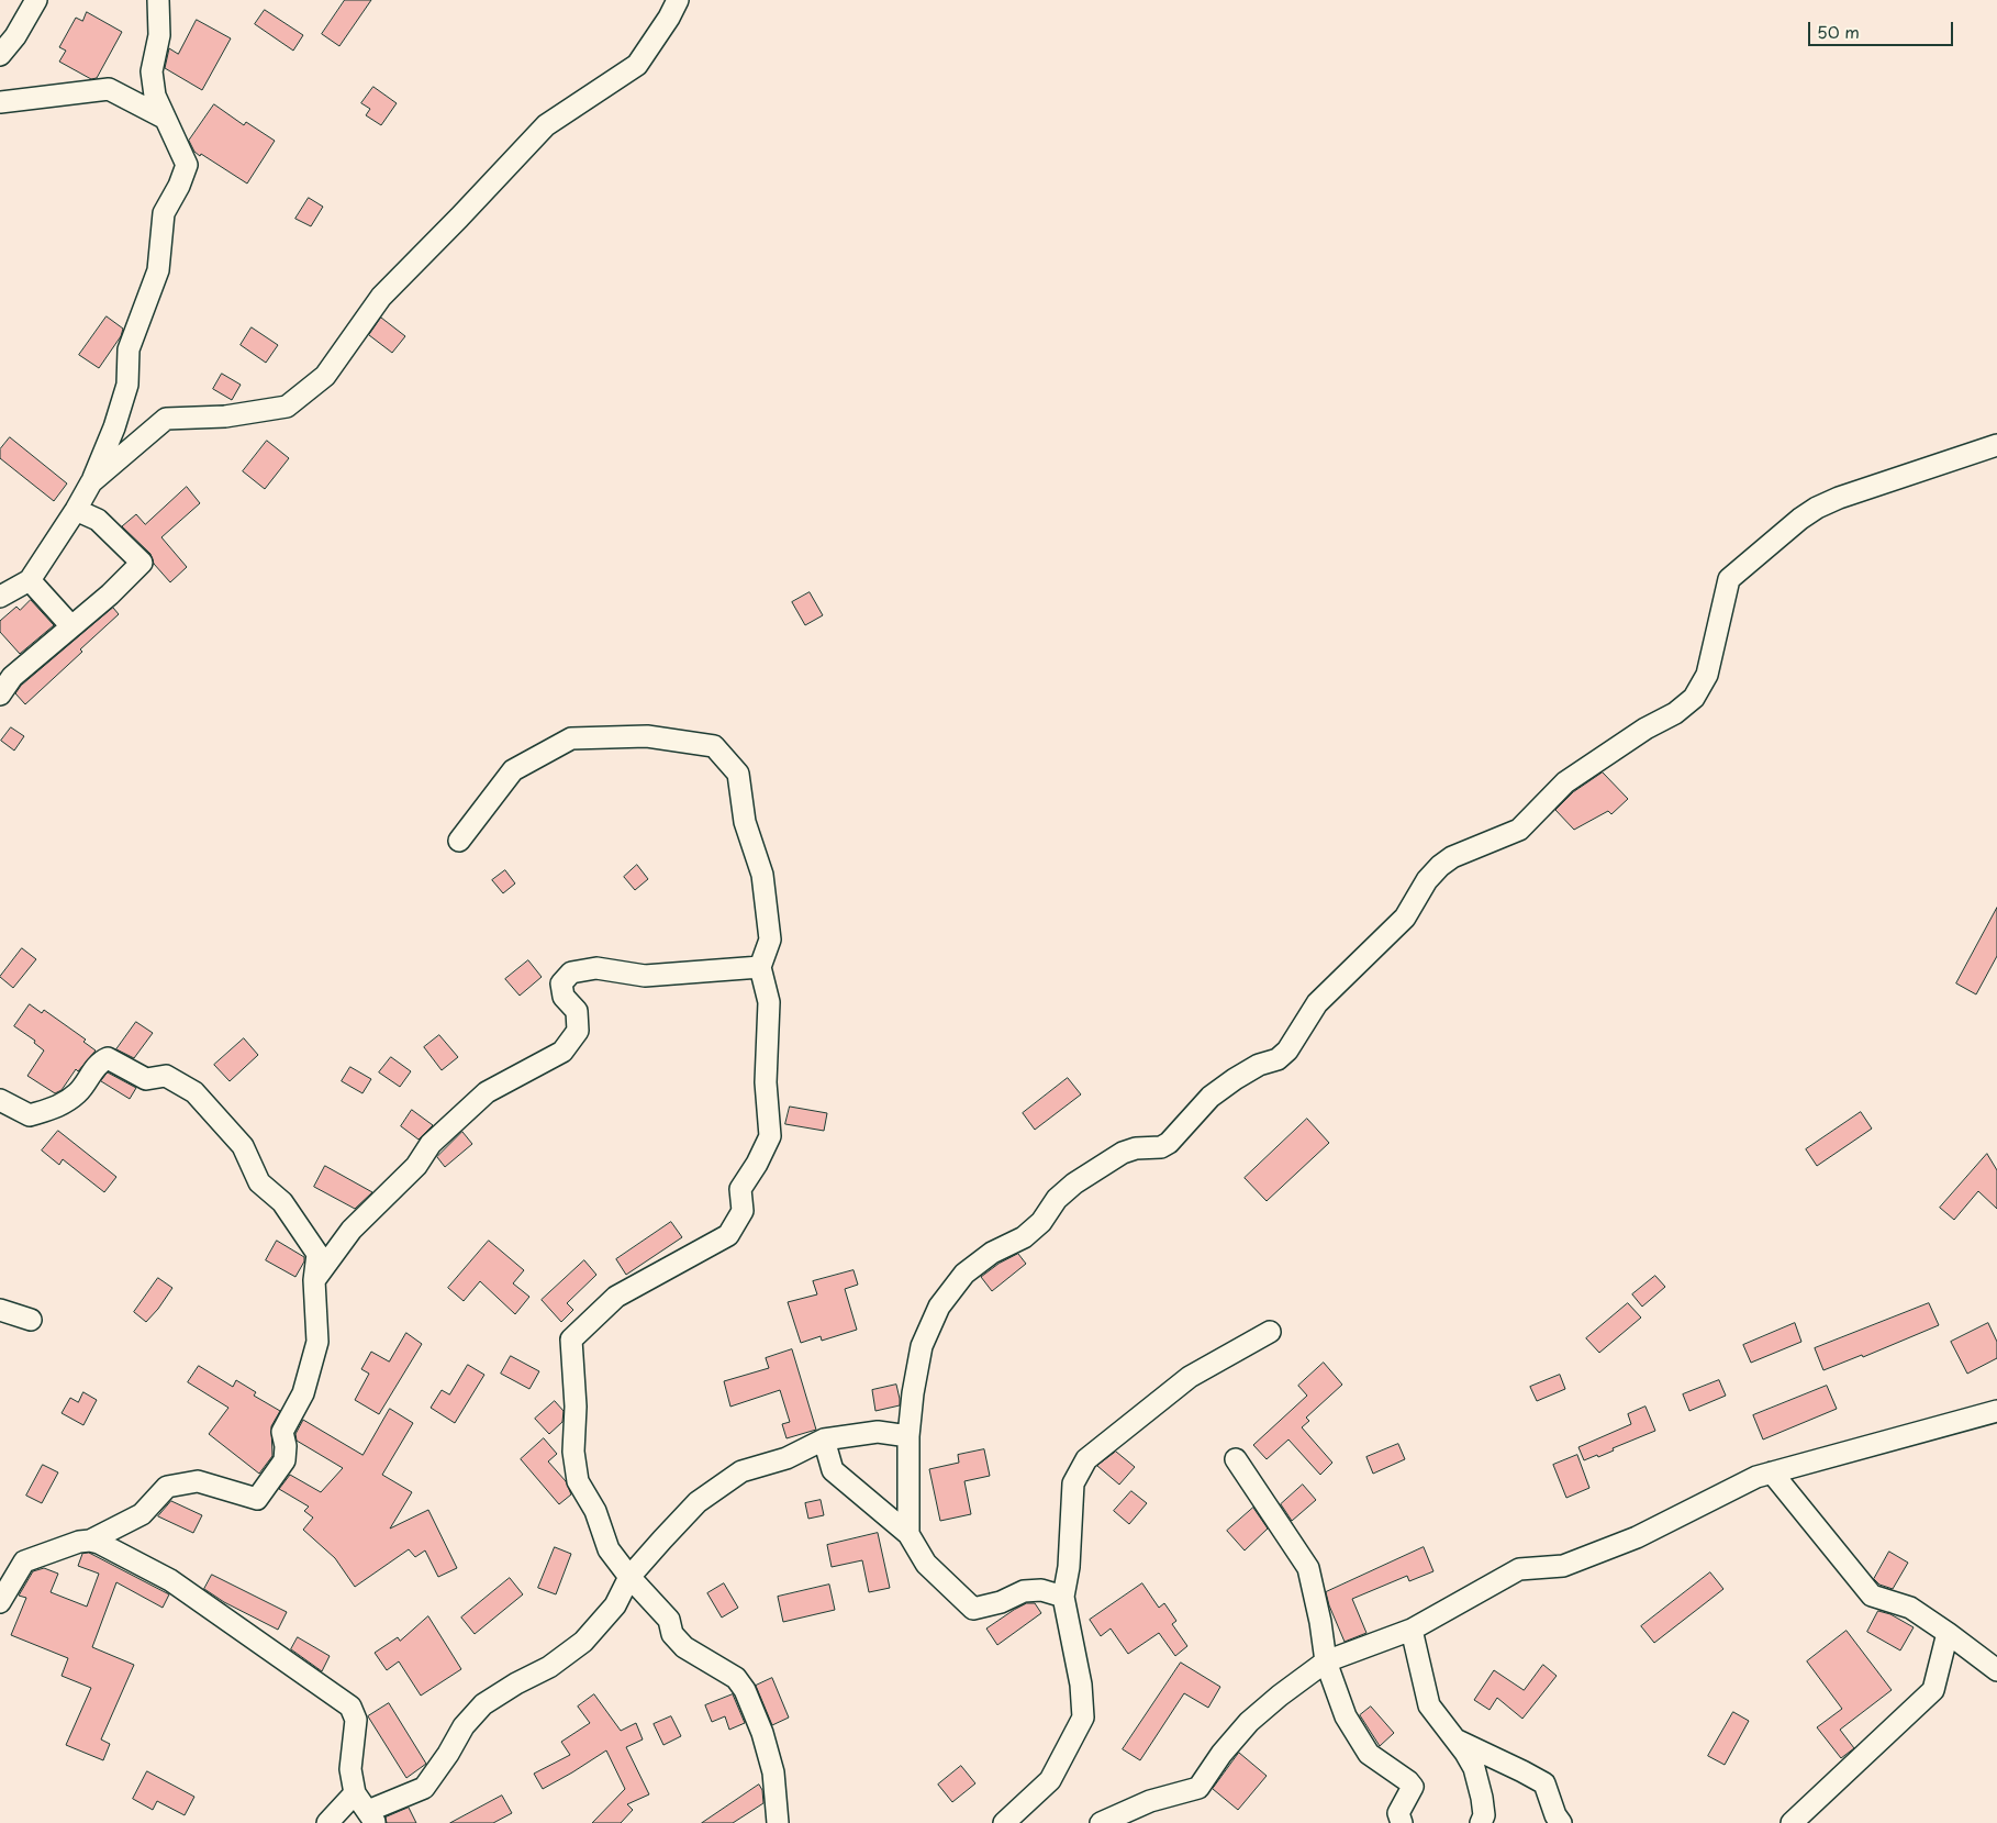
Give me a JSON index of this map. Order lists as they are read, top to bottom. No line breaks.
{"scale_bar":"50 m"}
